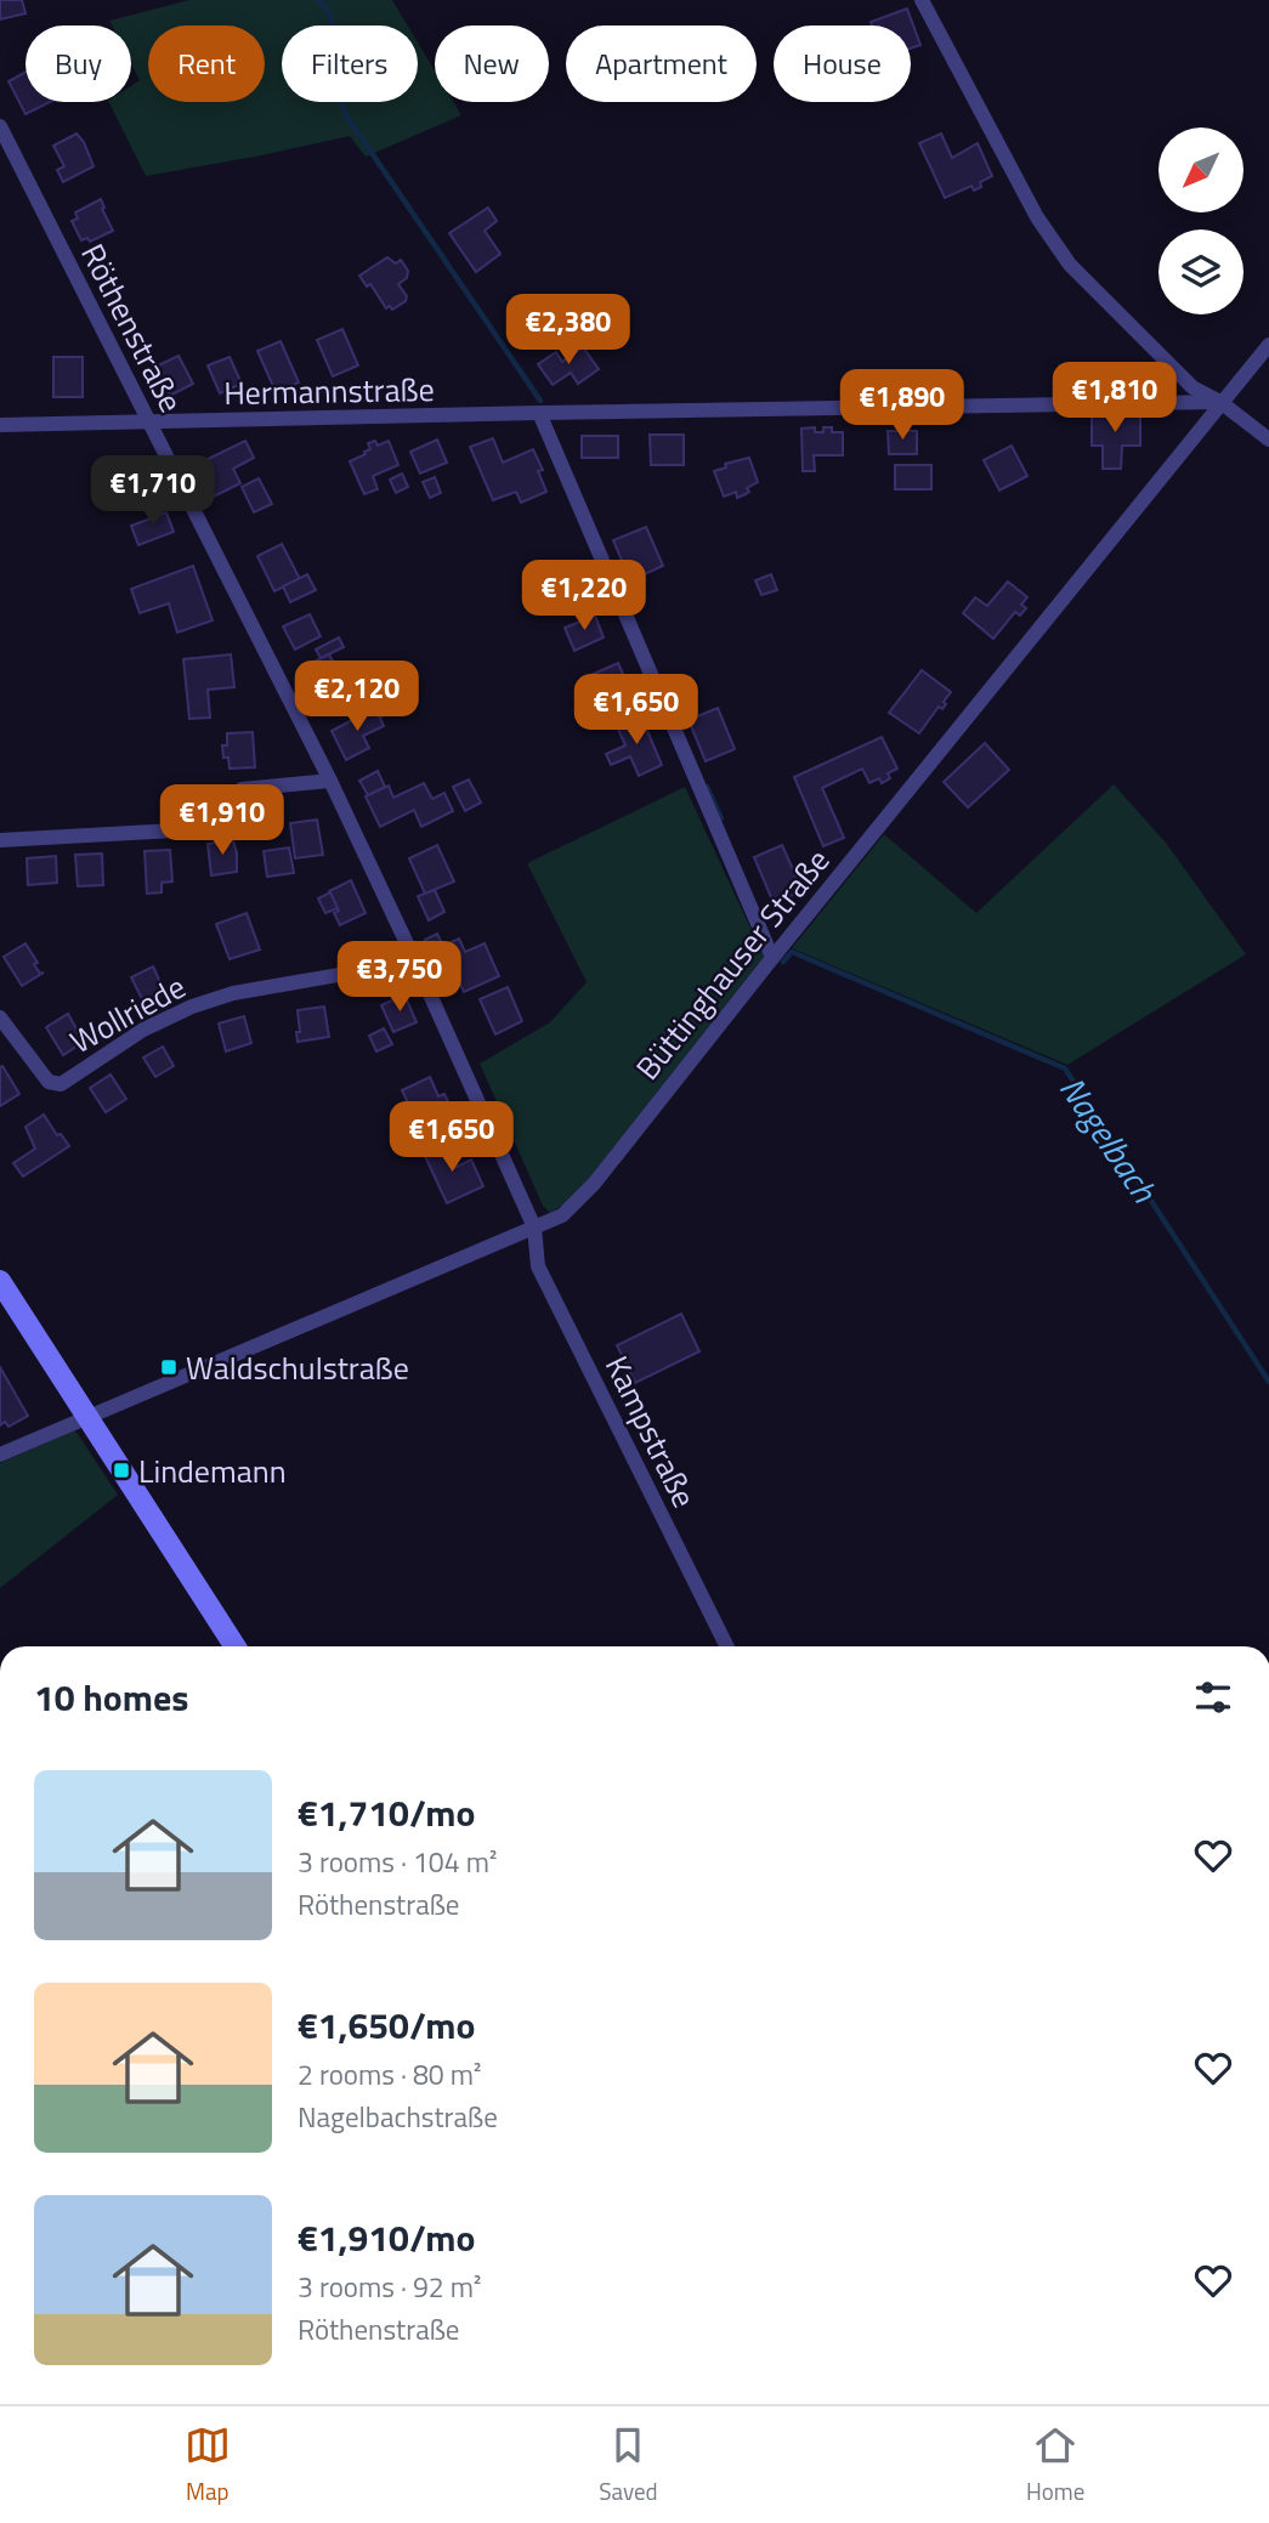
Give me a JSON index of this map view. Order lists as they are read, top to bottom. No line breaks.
{"streets":{"street":["Röthenstraße","Hermannstraße","Büttinghauser Straße","Wollriede","Kampstraße"]},"crossings":[["Röthenstraße","Hermannstraße"],["Röthenstraße","Büttinghauser Straße"],["Röthenstraße","Wollriede"],["Röthenstraße","Kampstraße"],["Hermannstraße","Büttinghauser Straße"],["Büttinghauser Straße","Kampstraße"]],"water":["Nagelbach"],"places":{"transit":["Waldschulstraße","Lindemann"]},"north":"bottom left","page":{"chip":["Buy","Rent","Filters","New","Apartment","House"],"price":["€2,380","€1,810","€1,890","€1,710","€1,220","€2,120","€1,650","€1,910","€3,750","€1,650"],"heading":"10 homes","list":[{"name":"€1,710/mo","note":"3 rooms · 104 m² · Röthenstraße"},{"name":"€1,650/mo","note":"2 rooms · 80 m² · Nagelbachstraße"},{"name":"€1,910/mo","note":"3 rooms · 92 m² · Röthenstraße"}],"tabs":["Map","Saved","Home"]}}
